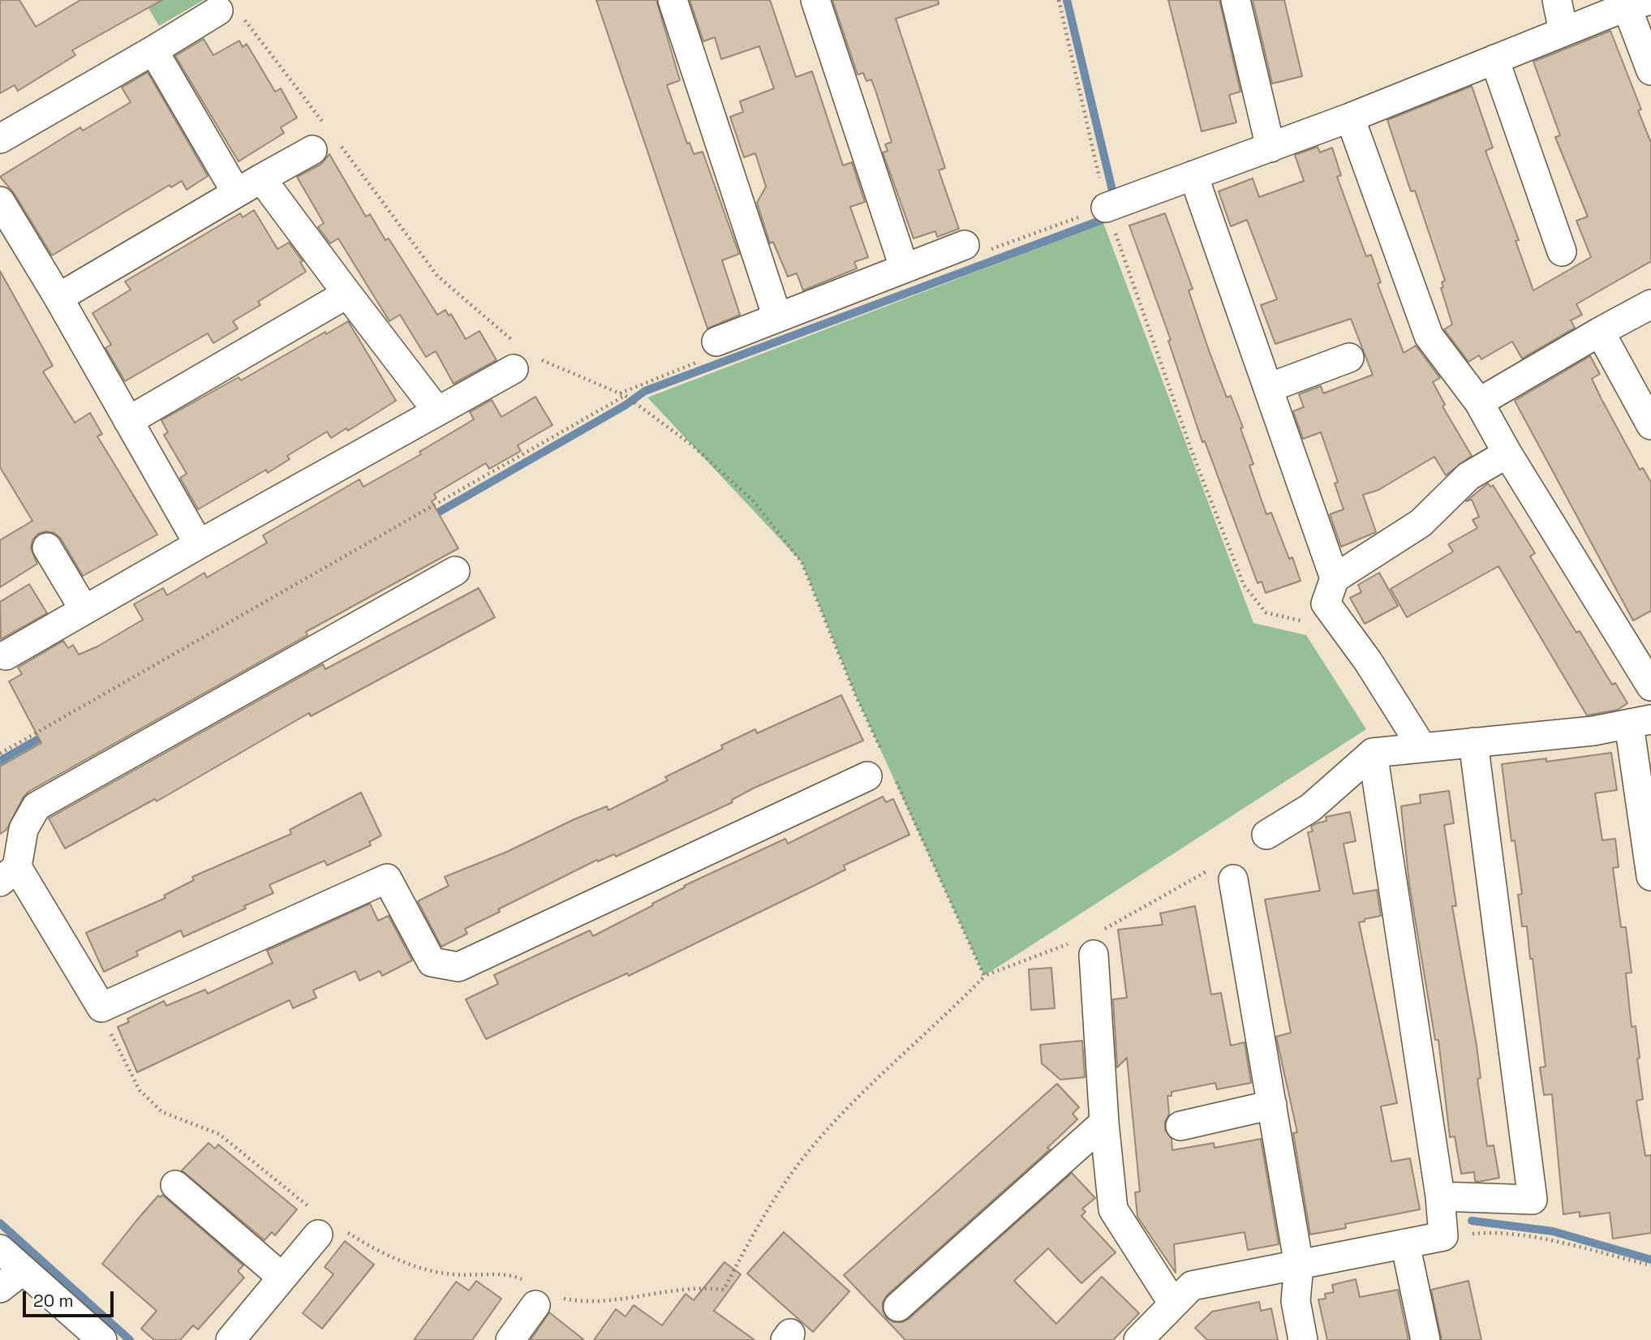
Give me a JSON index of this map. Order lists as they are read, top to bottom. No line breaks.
{"scale_bar":"20 m"}
